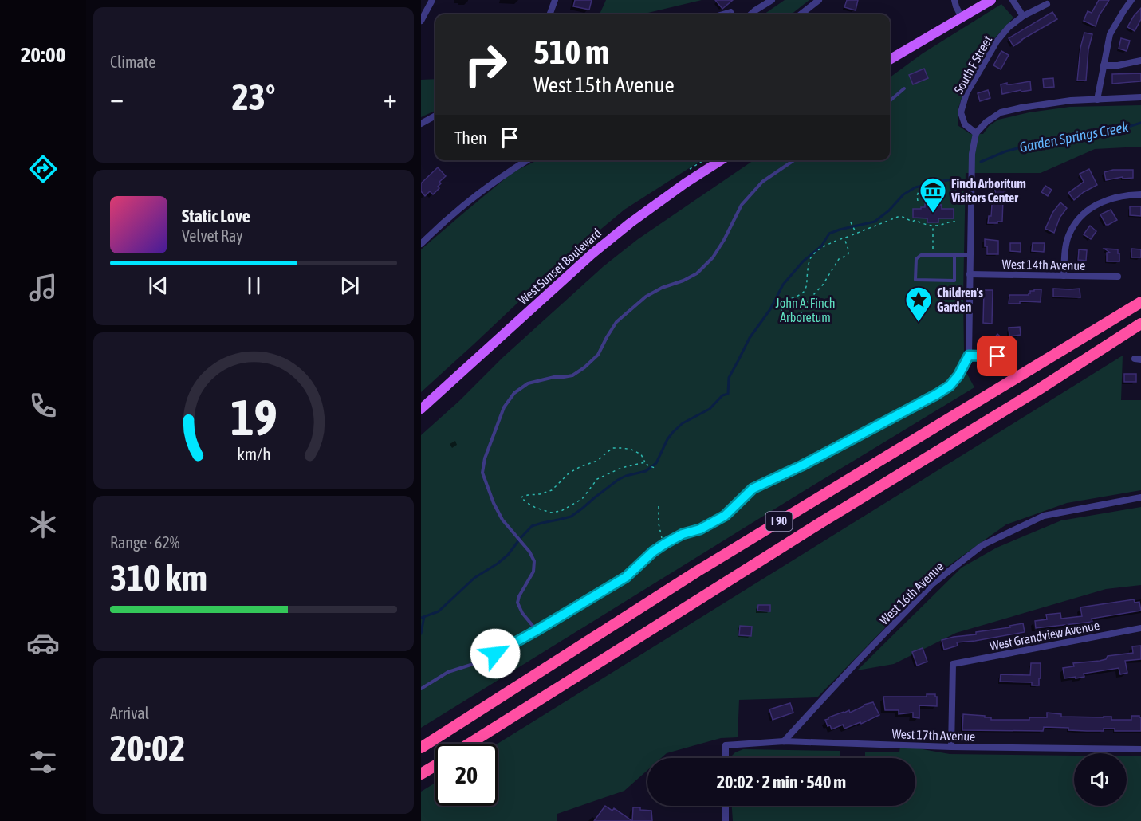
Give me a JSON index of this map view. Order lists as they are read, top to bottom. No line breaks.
{"streets":{"highway":["I 90"],"main road":["West Sunset Boulevard"],"street":["South F Street","West 14th Avenue","West 16th Avenue","West Grandview Avenue","West 17th Avenue"]},"crossings":[["West 16th Avenue","West 17th Avenue"],["West Grandview Avenue","West 17th Avenue"]],"water":["Garden Springs Creek"],"parks":["John A. Finch Arboretum"],"places":{"museum":["Finch Arboritum Visitors Center"],"place":["Children's Garden"]},"page":{"tabs":"20:00","tile":["Climate",["Range · 62%","310 km"],["Arrival","20:02"]],"turn":["510 m","West 15th Avenue"],"heat":["−","23°","+"],"then":"Then","song":["Static Love","Velvet Ray"],"limit":"20","trip":"20:02 · 2 min · 540 m","gauge":["19","km/h"]}}
